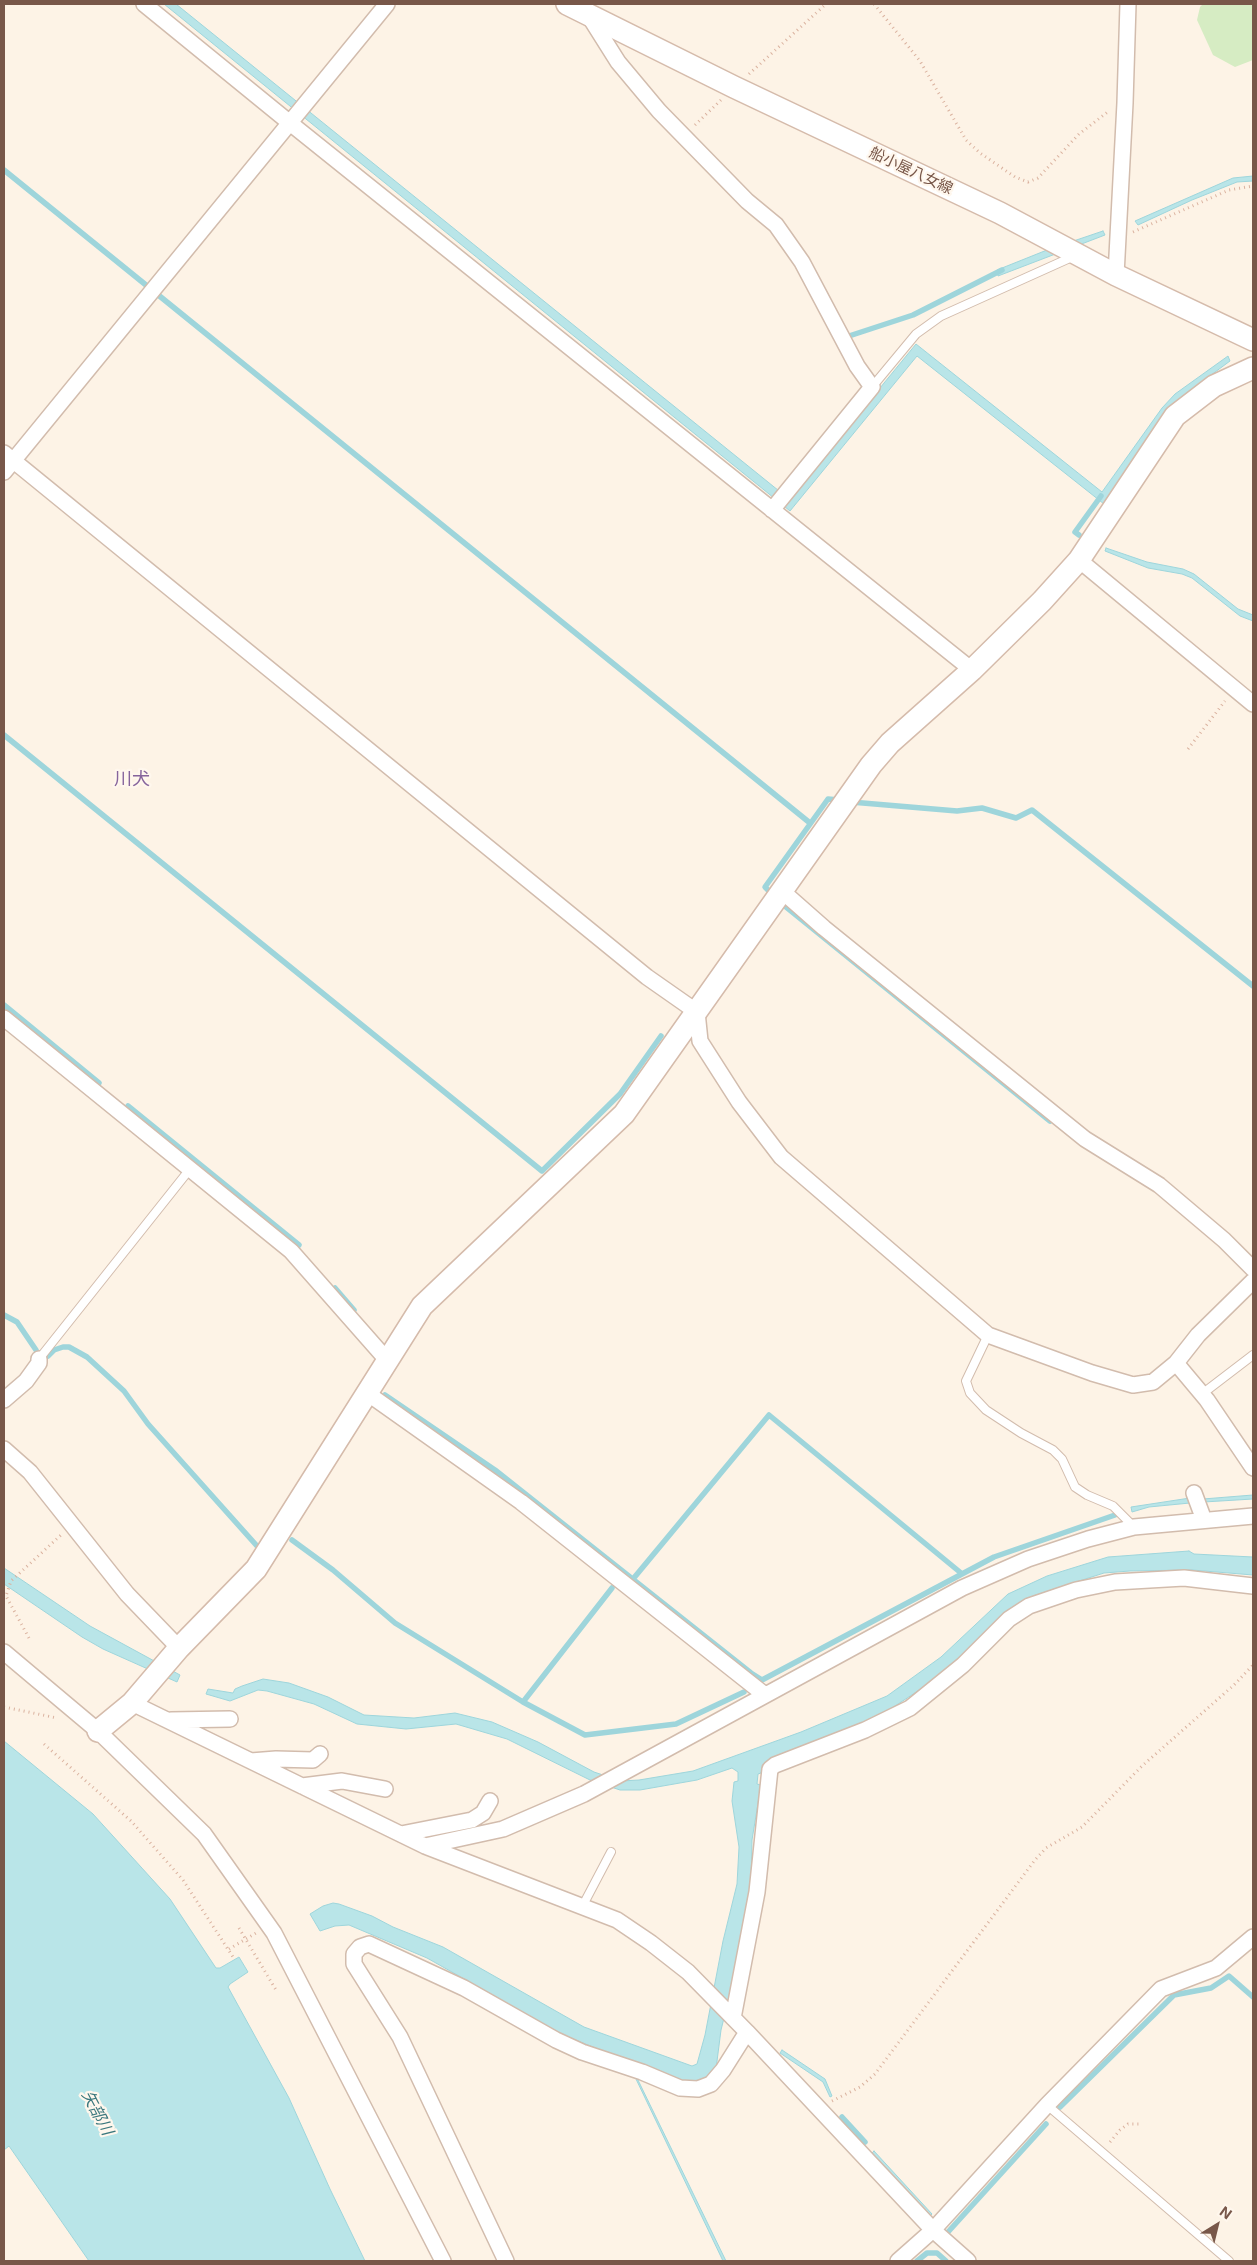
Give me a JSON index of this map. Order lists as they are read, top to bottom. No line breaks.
{"streets":{"street":["船小屋八女線"]},"districts":["川犬"],"water":["矢部川"],"north":"top right"}
